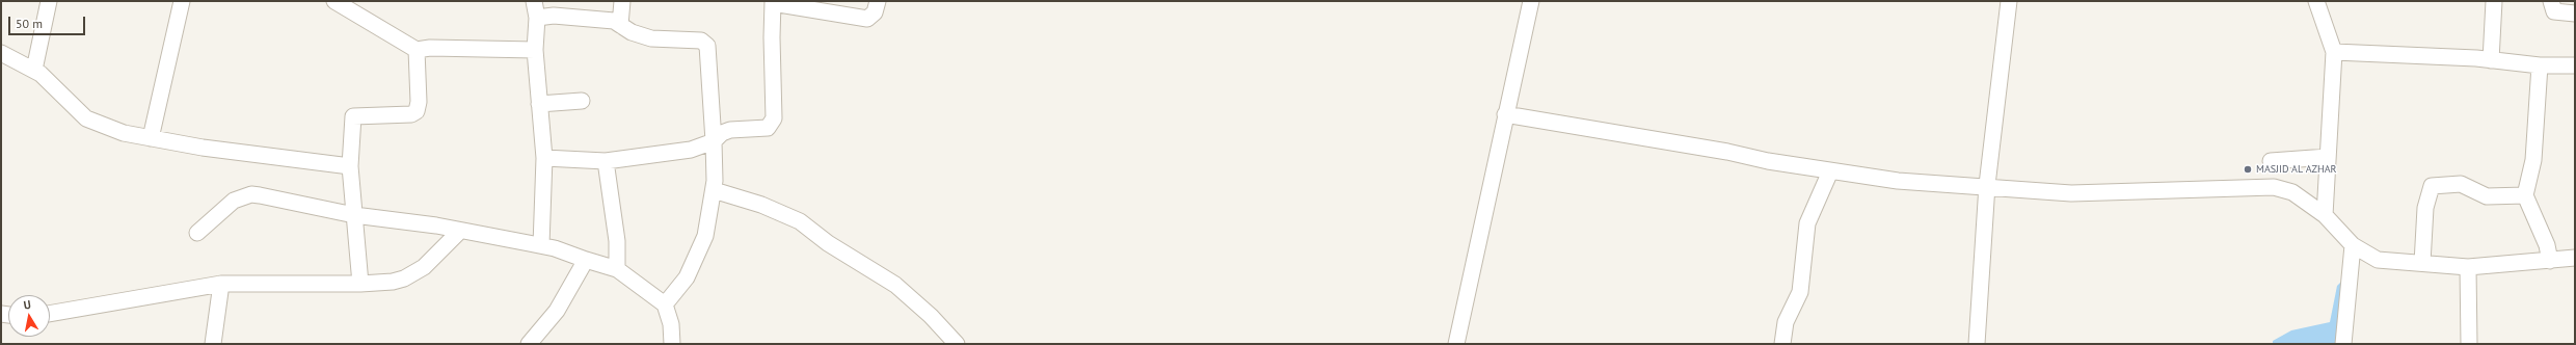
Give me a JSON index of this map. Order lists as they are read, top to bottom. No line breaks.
{"places":["MASJID AL AZHAR"],"scale_bar":"50 m","north":"top"}
